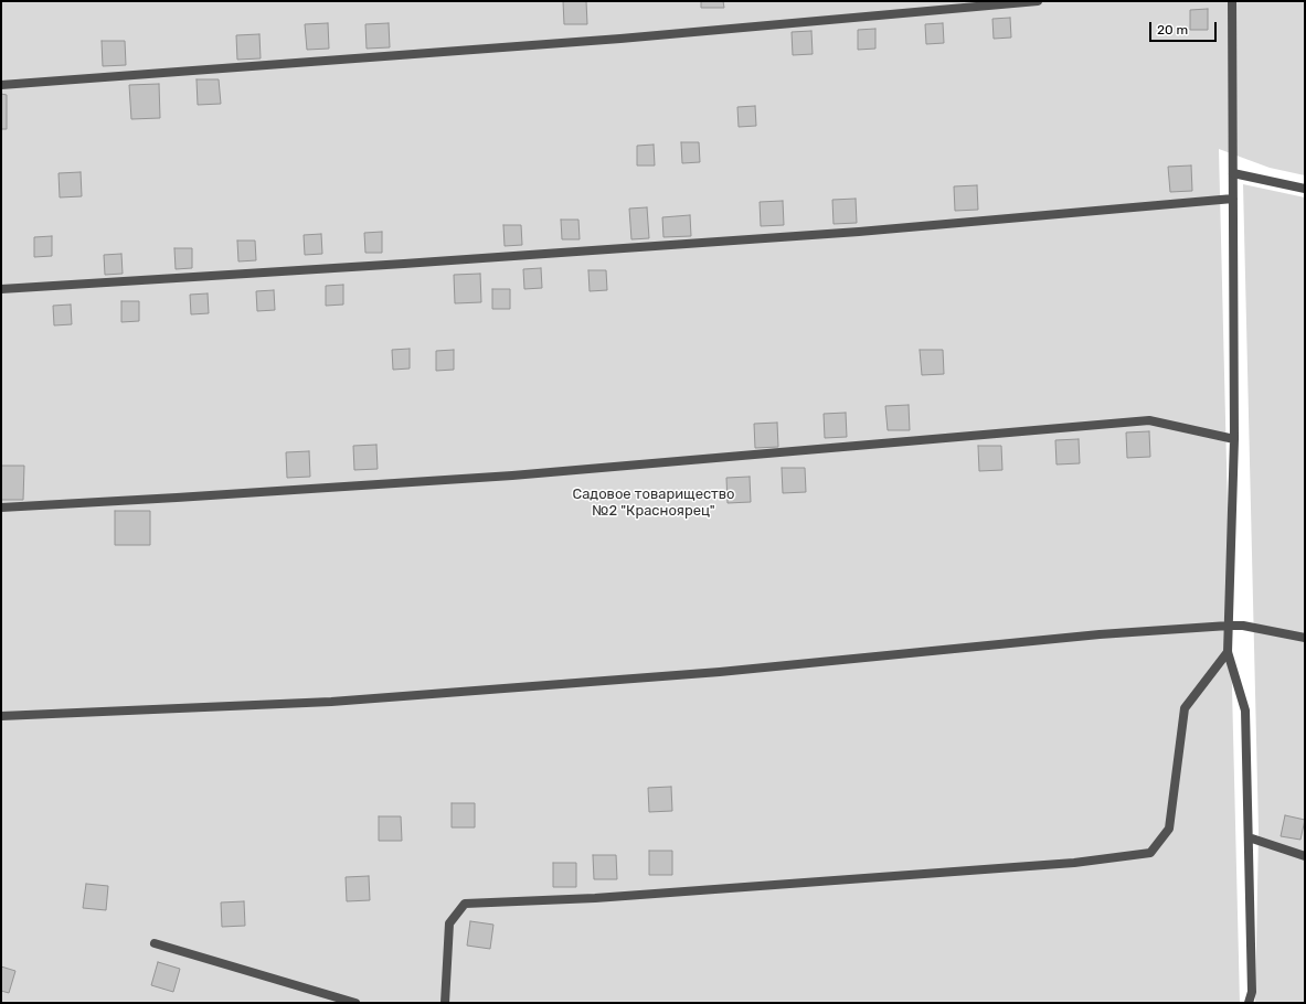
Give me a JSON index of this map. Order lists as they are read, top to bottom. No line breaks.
{"parks":["Садовое товарищество №2 \"Красноярец\""],"scale_bar":"20 m"}
